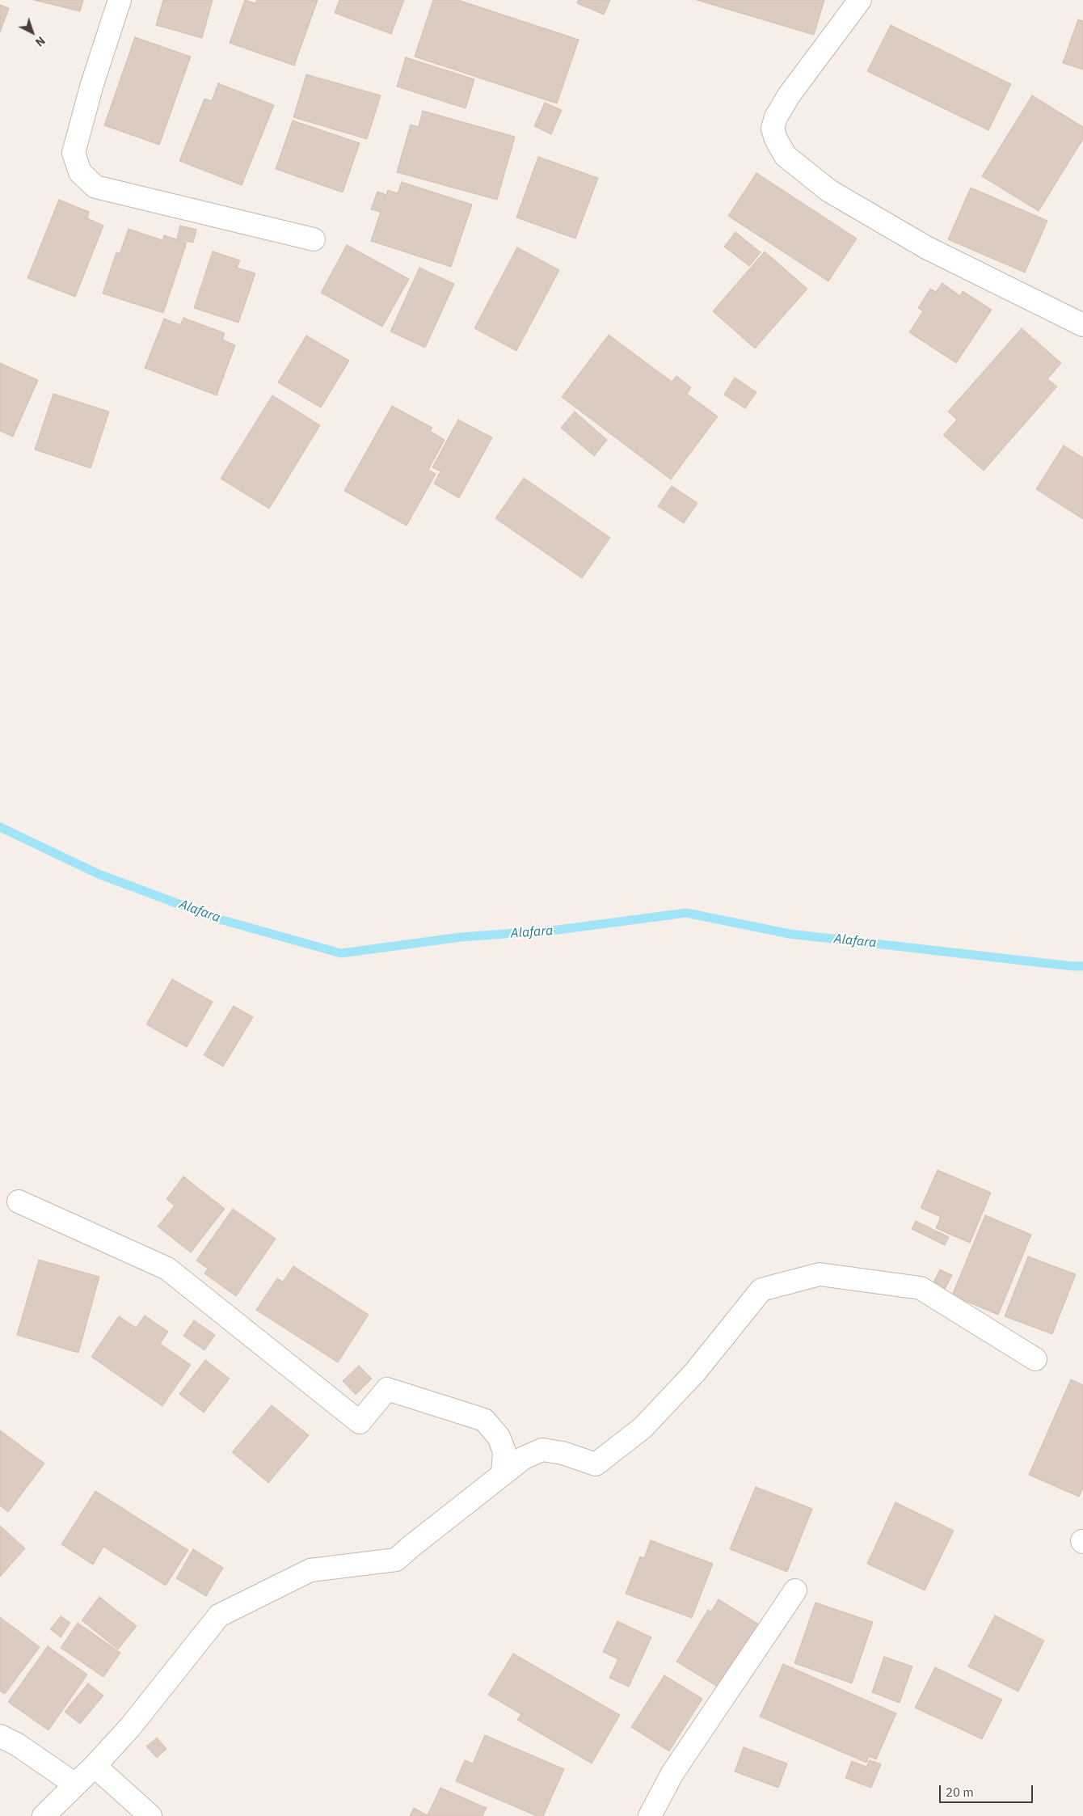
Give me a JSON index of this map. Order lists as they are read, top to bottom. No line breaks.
{"water":["Alafara"],"scale_bar":"20 m","north":"bottom right"}
